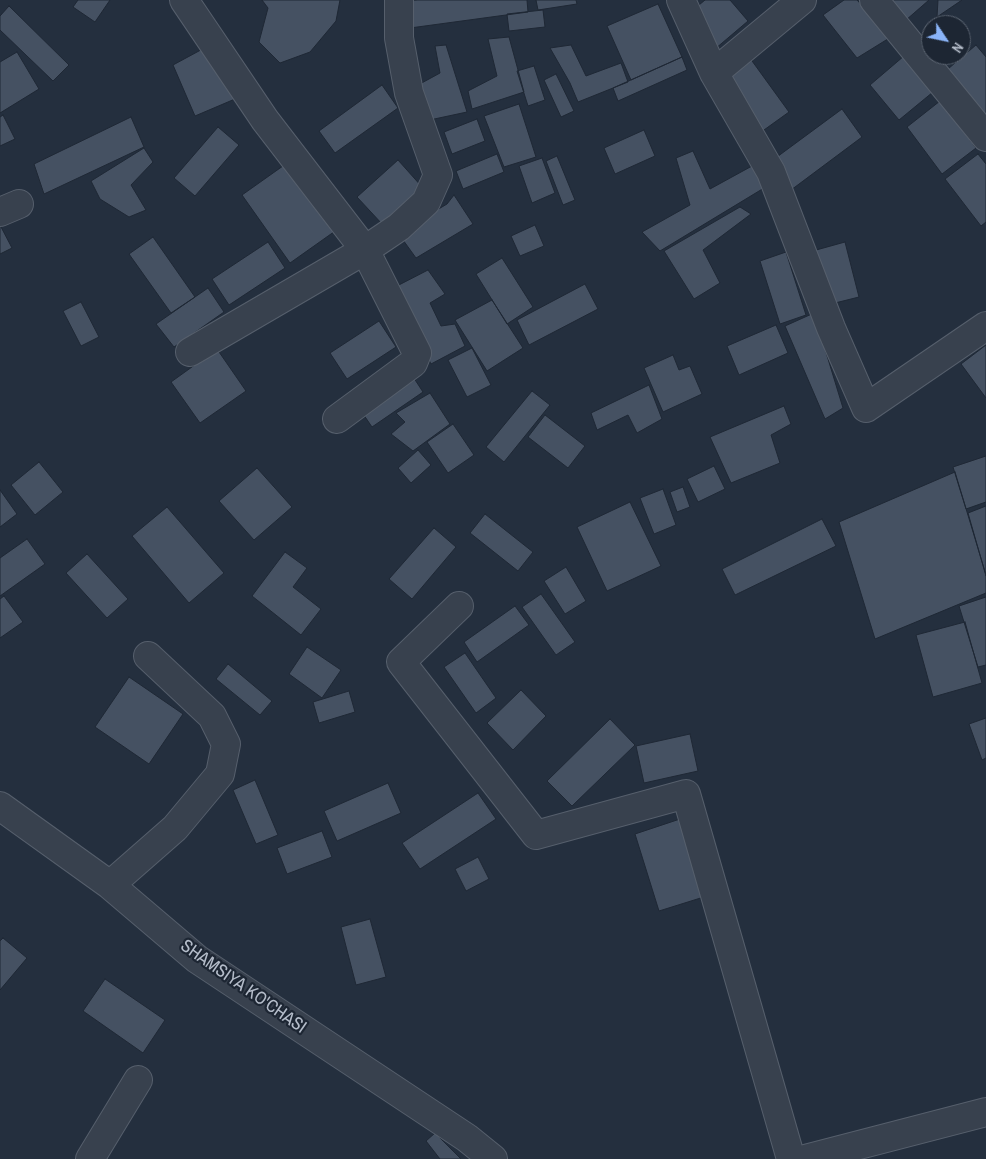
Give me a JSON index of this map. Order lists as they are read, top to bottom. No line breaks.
{"streets":{"street":["SHAMSIYA KO'CHASI"]},"north":"bottom right"}
